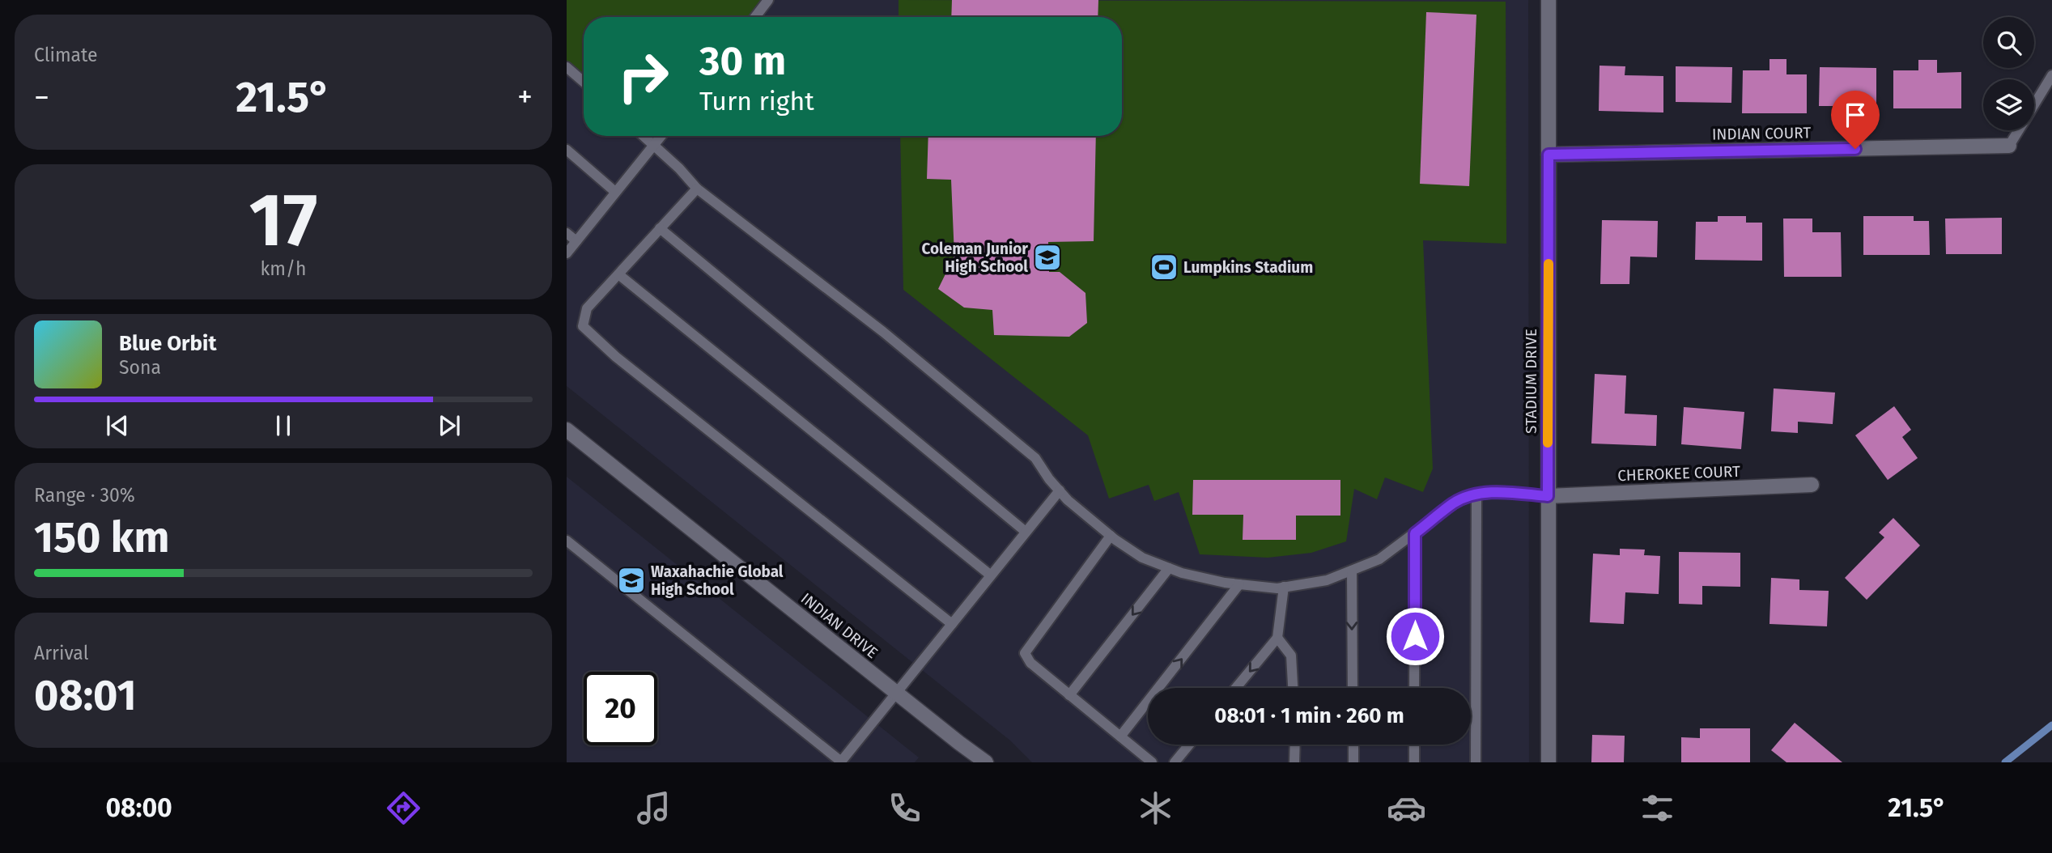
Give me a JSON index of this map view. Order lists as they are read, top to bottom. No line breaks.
{"streets":{"street":["INDIAN COURT","STADIUM DRIVE","CHEROKEE COURT","INDIAN DRIVE"]},"crossings":[["INDIAN COURT","STADIUM DRIVE"],["STADIUM DRIVE","CHEROKEE COURT"]],"places":{"school or university":["Coleman Junior High School","Waxahachie Global High School"],"sports":["Lumpkins Stadium"]},"page":{"tile":["Climate",["17","km/h"],["Range · 30%","150 km"],["Arrival","08:01"]],"turn":["30 m","Turn right"],"heat":["−","21.5°","+"],"song":["Blue Orbit","Sona"],"limit":"20","trip":"08:01 · 1 min · 260 m","tabs":["08:00","21.5°"]}}
